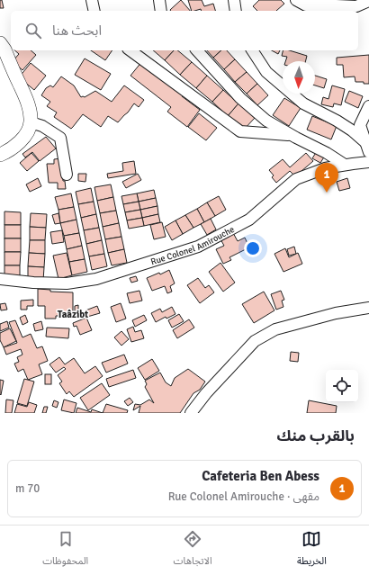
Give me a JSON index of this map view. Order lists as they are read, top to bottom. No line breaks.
{"streets":{"street":["Rue Colonel Amirouche"]},"districts":["Taâzibt"],"north":"bottom","page":{"search":"ابحث هنا","pins":"1","heading":"بالقرب منك","list":[{"mark":"1","name":"Cafeteria Ben Abess","note":"مقهى · Rue Colonel Amirouche","value":"70 m"}],"nav":["الخريطة","الاتجاهات","المحفوظات"]}}
